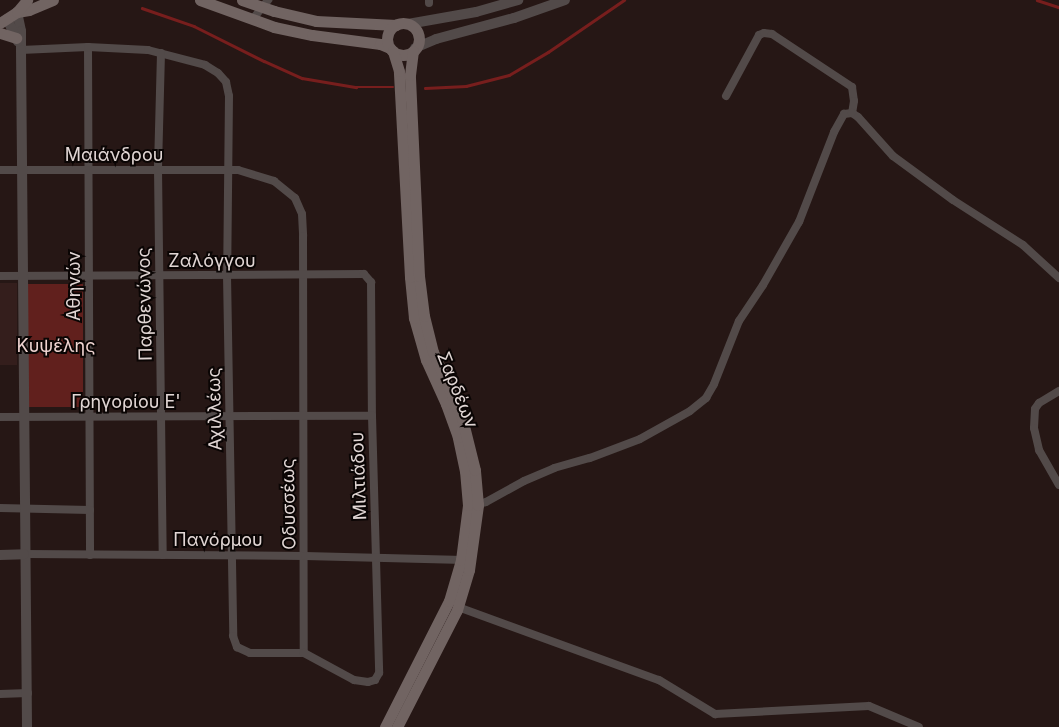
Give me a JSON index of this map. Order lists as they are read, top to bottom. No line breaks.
{"streets":{"main road":["Σαρδέων"],"street":["Μαιάνδρου","Ζαλόγγου","Αθηνών","Παρθενώνος","Γρηγορίου Ε'","Αχιλλέως","Μιλτιάδου","Οδυσσέως","Πανόρμου"]},"crossings":[["Μαιάνδρου","Ζαλόγγου"],["Μαιάνδρου","Αθηνών"],["Μαιάνδρου","Παρθενώνος"],["Μαιάνδρου","Αχιλλέως"],["Μαιάνδρου","Οδυσσέως"],["Ζαλόγγου","Αθηνών"],["Ζαλόγγου","Παρθενώνος"],["Ζαλόγγου","Αχιλλέως"],["Ζαλόγγου","Μιλτιάδου"],["Ζαλόγγου","Οδυσσέως"],["Αθηνών","Γρηγορίου Ε'"],["Αθηνών","Πανόρμου"],["Παρθενώνος","Γρηγορίου Ε'"],["Παρθενώνος","Αχιλλέως"],["Παρθενώνος","Πανόρμου"],["Σαρδέων","Πανόρμου"],["Γρηγορίου Ε'","Αχιλλέως"],["Γρηγορίου Ε'","Μιλτιάδου"],["Γρηγορίου Ε'","Οδυσσέως"],["Αχιλλέως","Μιλτιάδου"],["Αχιλλέως","Οδυσσέως"],["Αχιλλέως","Πανόρμου"],["Μιλτιάδου","Οδυσσέως"],["Μιλτιάδου","Πανόρμου"],["Οδυσσέως","Πανόρμου"]],"parks":["Κυψέλης"]}
